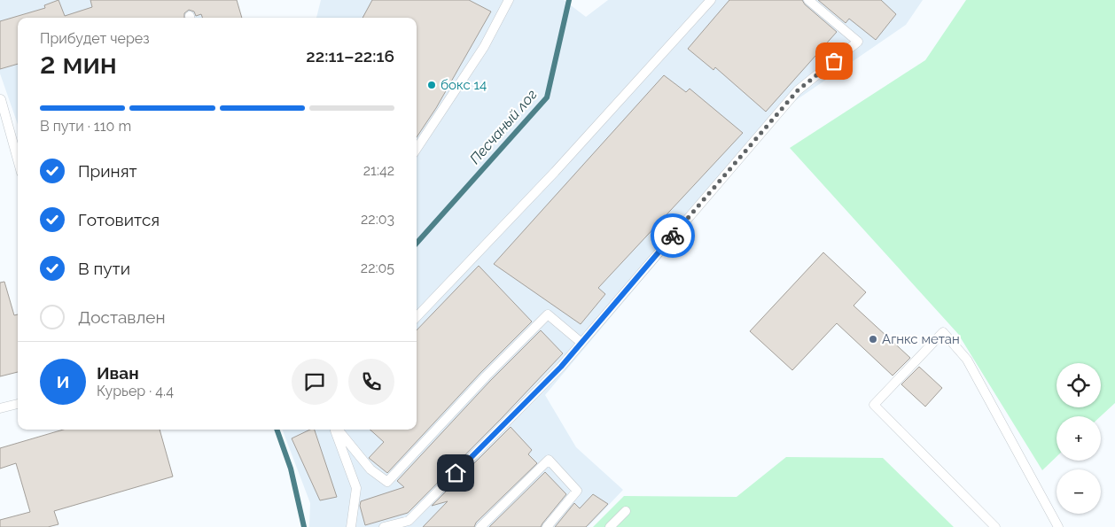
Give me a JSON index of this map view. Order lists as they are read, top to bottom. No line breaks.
{"water":["Песчаный лог"],"places":["бокс 14","Агнкс метан"],"page":{"heading":["2 мин","Прибудет через","22:11–22:16"],"panel":["Иван","Курьер · 4.4"],"bar":"В пути · 110 m","list":[["Принят","21:42"],["Готовится","22:03"],["В пути","22:05"],"Доставлен"],"round":"И","map_buttons":["+","−"]}}
